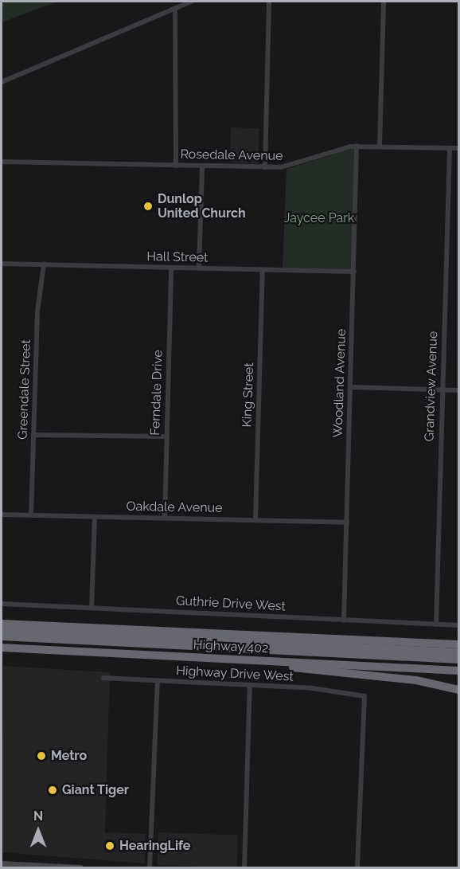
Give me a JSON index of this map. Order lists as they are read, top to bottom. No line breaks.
{"streets":{"highway":["Highway 402"],"street":["Rosedale Avenue","Hall Street","Woodland Avenue","Grandview Avenue","Greendale Street","Ferndale Drive","King Street","Oakdale Avenue","Guthrie Drive West","Highway Drive West"]},"crossings":[["Rosedale Avenue","Woodland Avenue"],["Rosedale Avenue","Grandview Avenue"],["Hall Street","Woodland Avenue"],["Hall Street","Greendale Street"],["Hall Street","Ferndale Drive"],["Hall Street","King Street"],["Woodland Avenue","Oakdale Avenue"],["Woodland Avenue","Guthrie Drive West"],["Grandview Avenue","Guthrie Drive West"],["Greendale Street","Oakdale Avenue"],["Ferndale Drive","Oakdale Avenue"],["King Street","Oakdale Avenue"]],"parks":["Jaycee Park"],"places":["Dunlop United Church","Metro","Giant Tiger","HearingLife"],"north":"top"}
